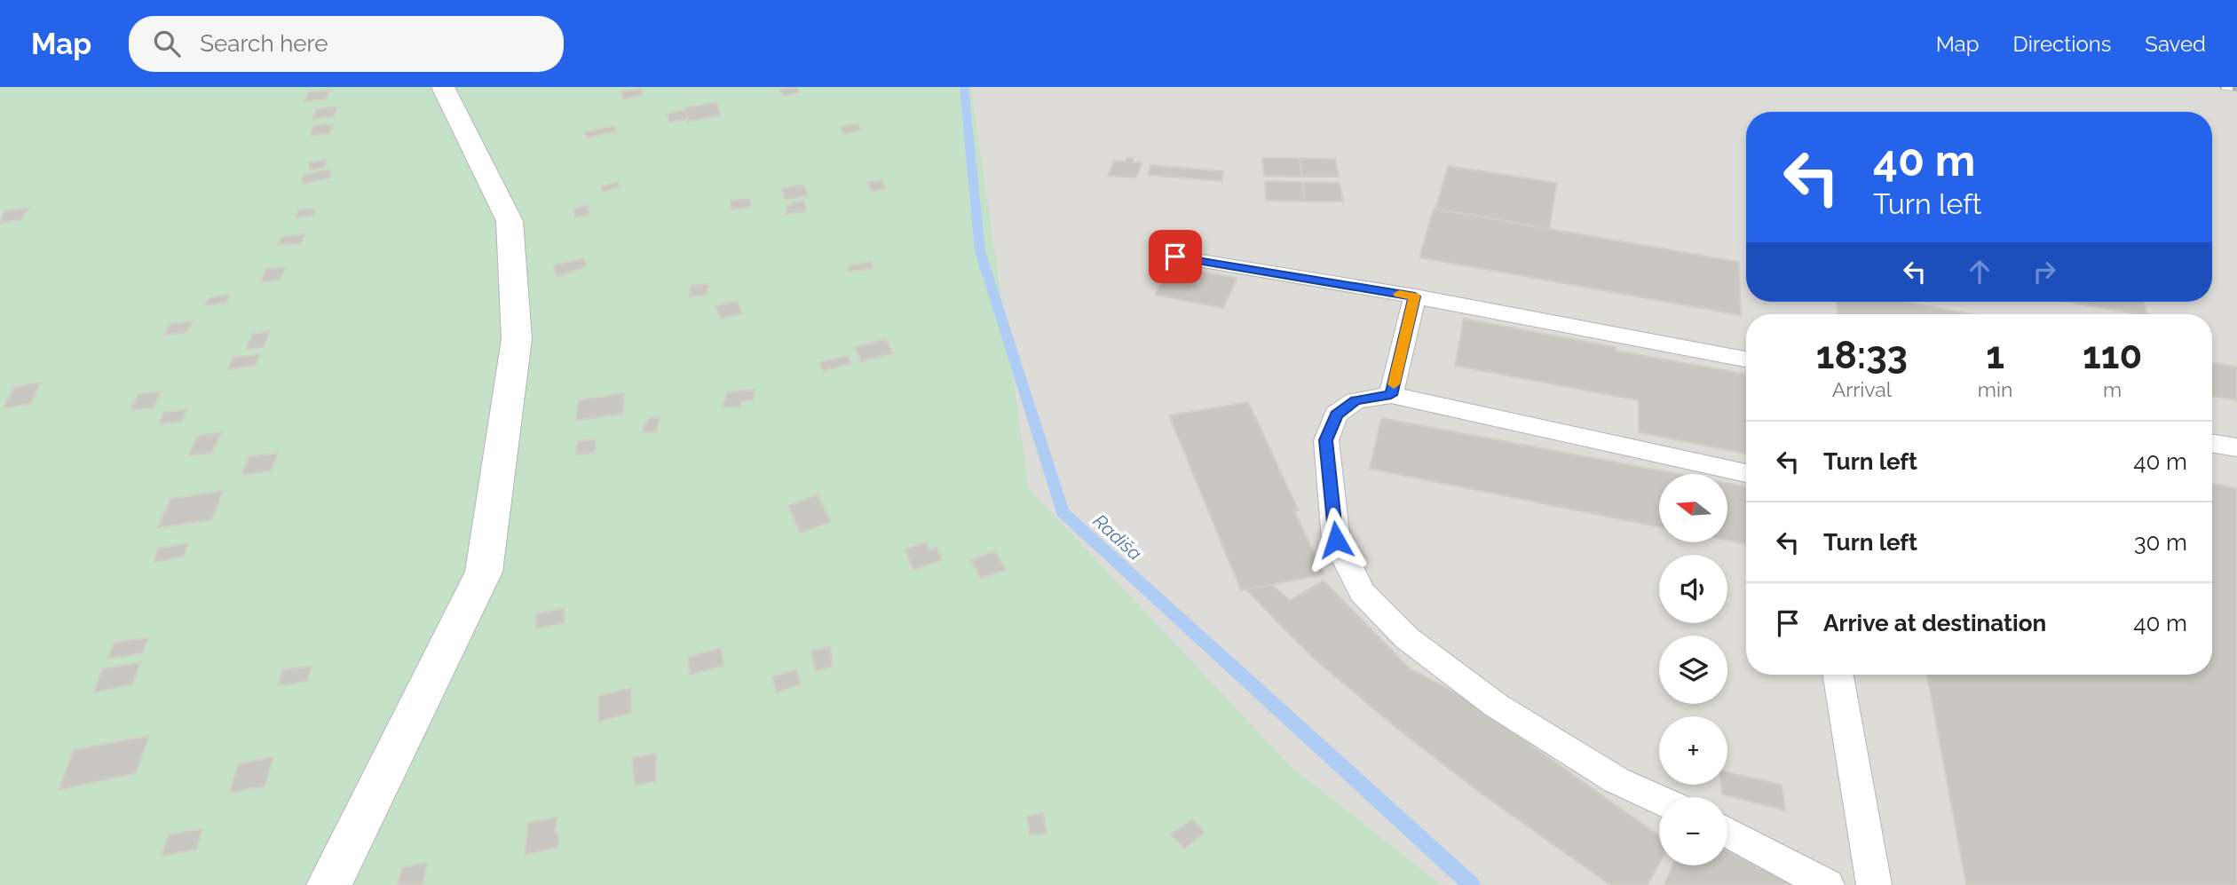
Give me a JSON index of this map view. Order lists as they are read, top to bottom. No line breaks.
{"water":["Radiša"],"north":"left","page":{"header":"Map","search":"Search here","nav":["Map","Directions","Saved"],"turn":["40 m","Turn left"],"eta":["18:33","Arrival","1","min","110","m"],"list":[{"name":"Turn left","value":"40 m"},{"name":"Turn left","value":"30 m"},{"name":"Arrive at destination","value":"40 m"}],"map_buttons":["+","−"]}}
